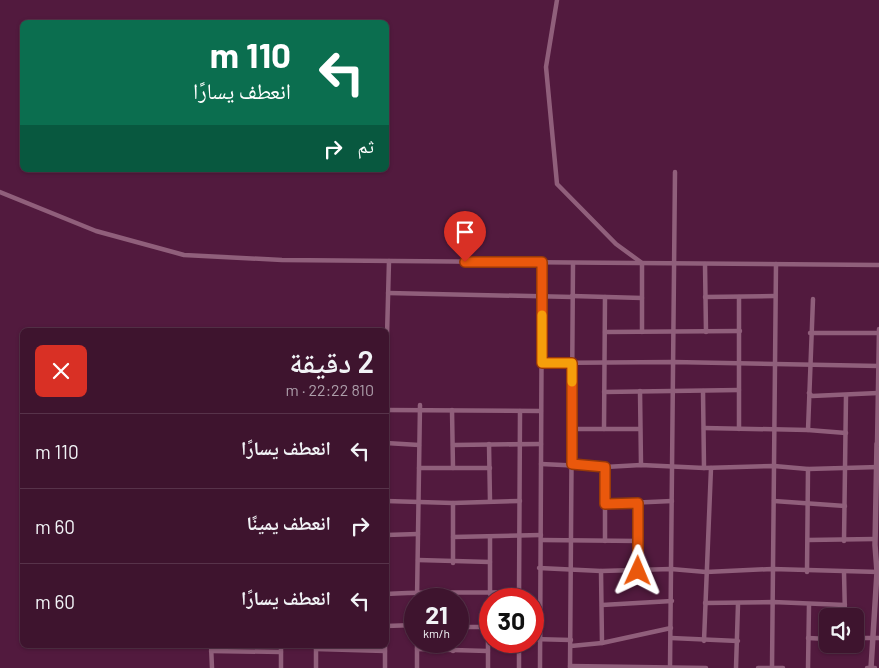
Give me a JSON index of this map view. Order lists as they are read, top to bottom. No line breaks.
{"page":{"turn":["110 m","انعطف يسارًا"],"then":"ثم","heading":["2 دقيقة","810 m · 22:22"],"list":[{"name":"انعطف يسارًا","value":"110 m"},{"name":"انعطف يمينًا","value":"60 m"},{"name":"انعطف يسارًا","value":"60 m"}],"speed":"21 km/h","limit":"30"}}
